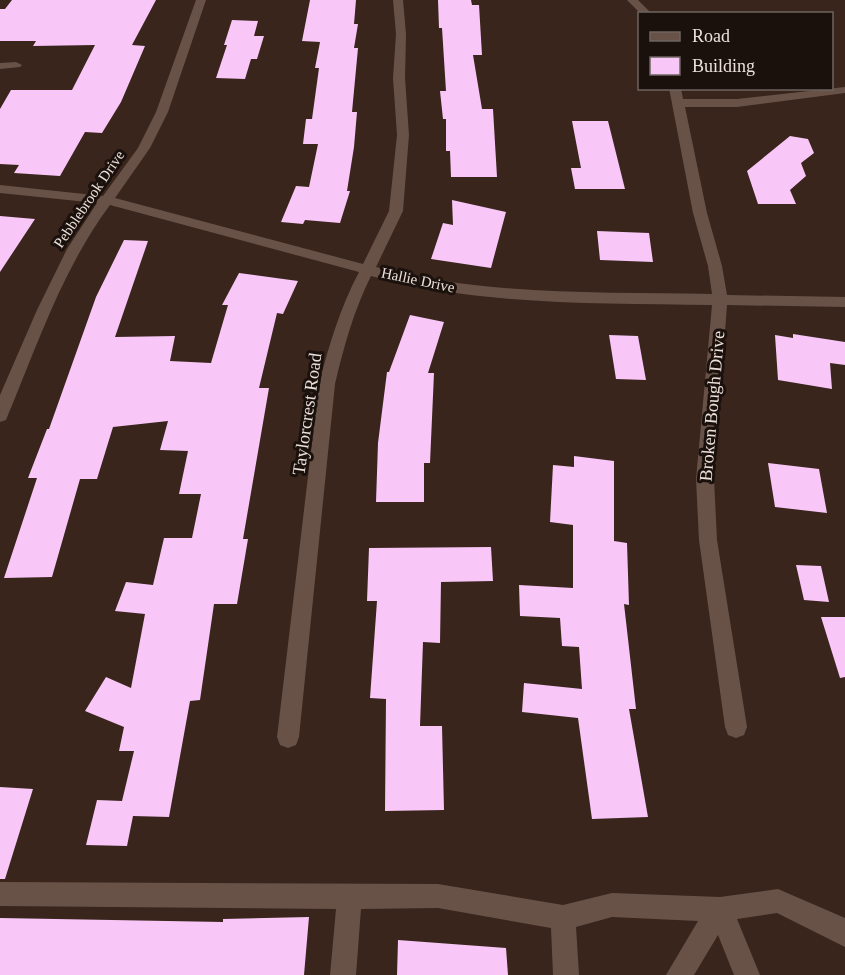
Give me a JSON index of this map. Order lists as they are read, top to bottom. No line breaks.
{"streets":{"street":["Pebblebrook Drive","Hallie Drive","Broken Bough Drive","Taylorcrest Road"]},"crossings":[["Pebblebrook Drive","Hallie Drive"],["Hallie Drive","Broken Bough Drive"],["Hallie Drive","Taylorcrest Road"]],"legend":["Road","Building"]}
